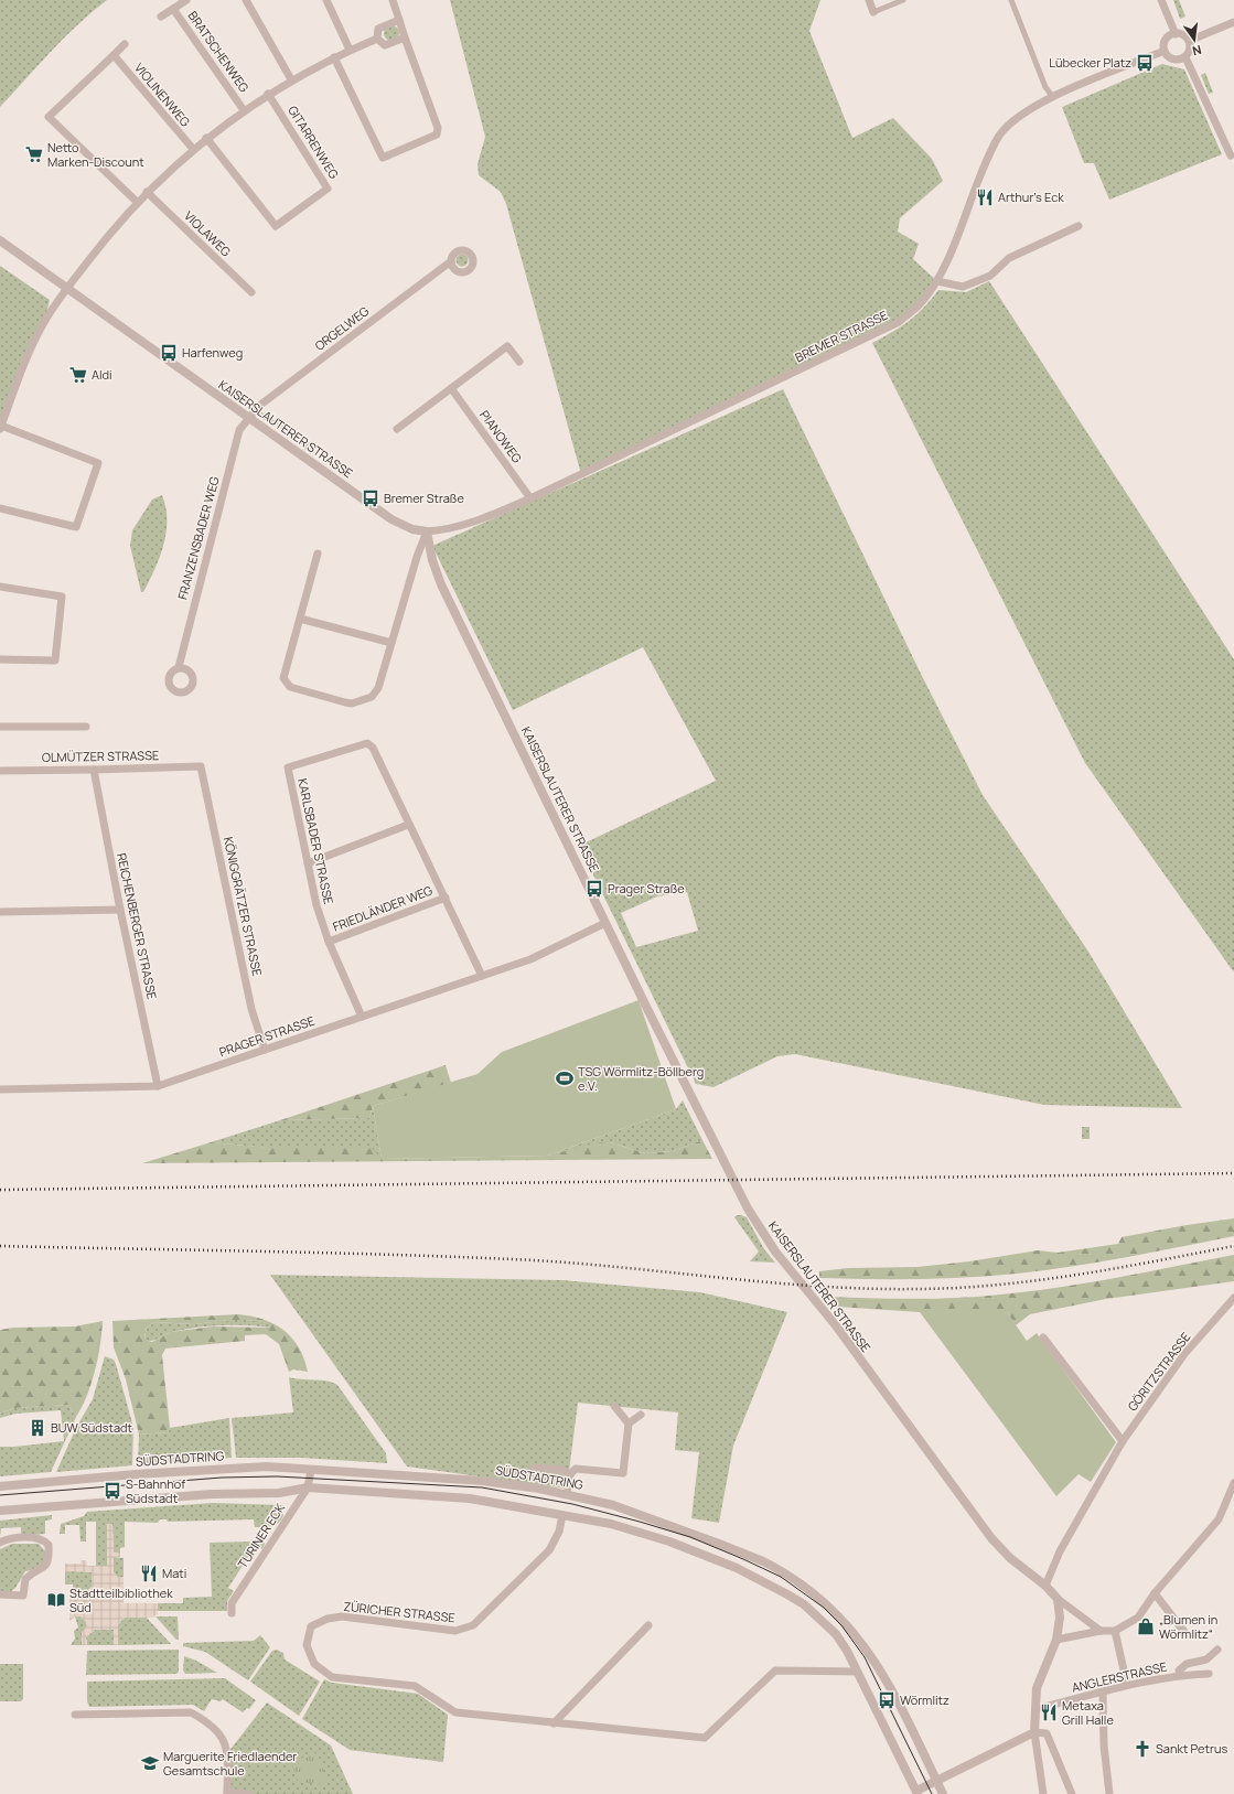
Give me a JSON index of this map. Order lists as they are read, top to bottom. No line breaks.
{"streets":{"street":["BRATSCHENWEG","VIOLINENWEG","GITARRENWEG","VIOLAWEG","ORGELWEG","BREMER STRASSE","KAISERSLAUTERER STRASSE","PIANOWEG","FRANZENSBADER WEG","OLMÜTZER STRASSE","KARLSBADER STRASSE","KÖNIGGRÄTZER STRASSE","FRIEDLÄNDER WEG","REICHENBERGER STRASSE","PRAGER STRASSE","GÖRITZSTRASSE","SÜDSTADTRING","TURINER ECK","ZÜRICHER STRASSE","ANGLERSTRASSE"]},"crossings":[["ORGELWEG","KAISERSLAUTERER STRASSE"],["ORGELWEG","FRANZENSBADER WEG"],["BREMER STRASSE","KAISERSLAUTERER STRASSE"],["BREMER STRASSE","PIANOWEG"],["KAISERSLAUTERER STRASSE","FRANZENSBADER WEG"],["KAISERSLAUTERER STRASSE","PRAGER STRASSE"],["KAISERSLAUTERER STRASSE","GÖRITZSTRASSE"],["OLMÜTZER STRASSE","KÖNIGGRÄTZER STRASSE"],["OLMÜTZER STRASSE","REICHENBERGER STRASSE"],["KARLSBADER STRASSE","FRIEDLÄNDER WEG"],["KARLSBADER STRASSE","PRAGER STRASSE"],["KÖNIGGRÄTZER STRASSE","PRAGER STRASSE"],["REICHENBERGER STRASSE","PRAGER STRASSE"],["SÜDSTADTRING","TURINER ECK"]],"places":{"bus stop":["Lübecker Platz","Harfenweg","Bremer Straße","Prager Straße","S-Bahnhof Südstadt","Wörmlitz"],"supermarket":["Netto Marken-Discount","Aldi"],"restaurant":["Arthur's Eck","Mati","Metaxa Grill Halle"],"sports":["TSG Wörmlitz-Böllberg e.V."],"building":["BUW Südstadt"],"library":["Stadtteilbibliothek Süd"],"shop":["„Blumen in Wörmlitz“"],"church":["Sankt Petrus"],"school or university":["Marguerite Friedlaender Gesamtschule"]},"north":"bottom"}
